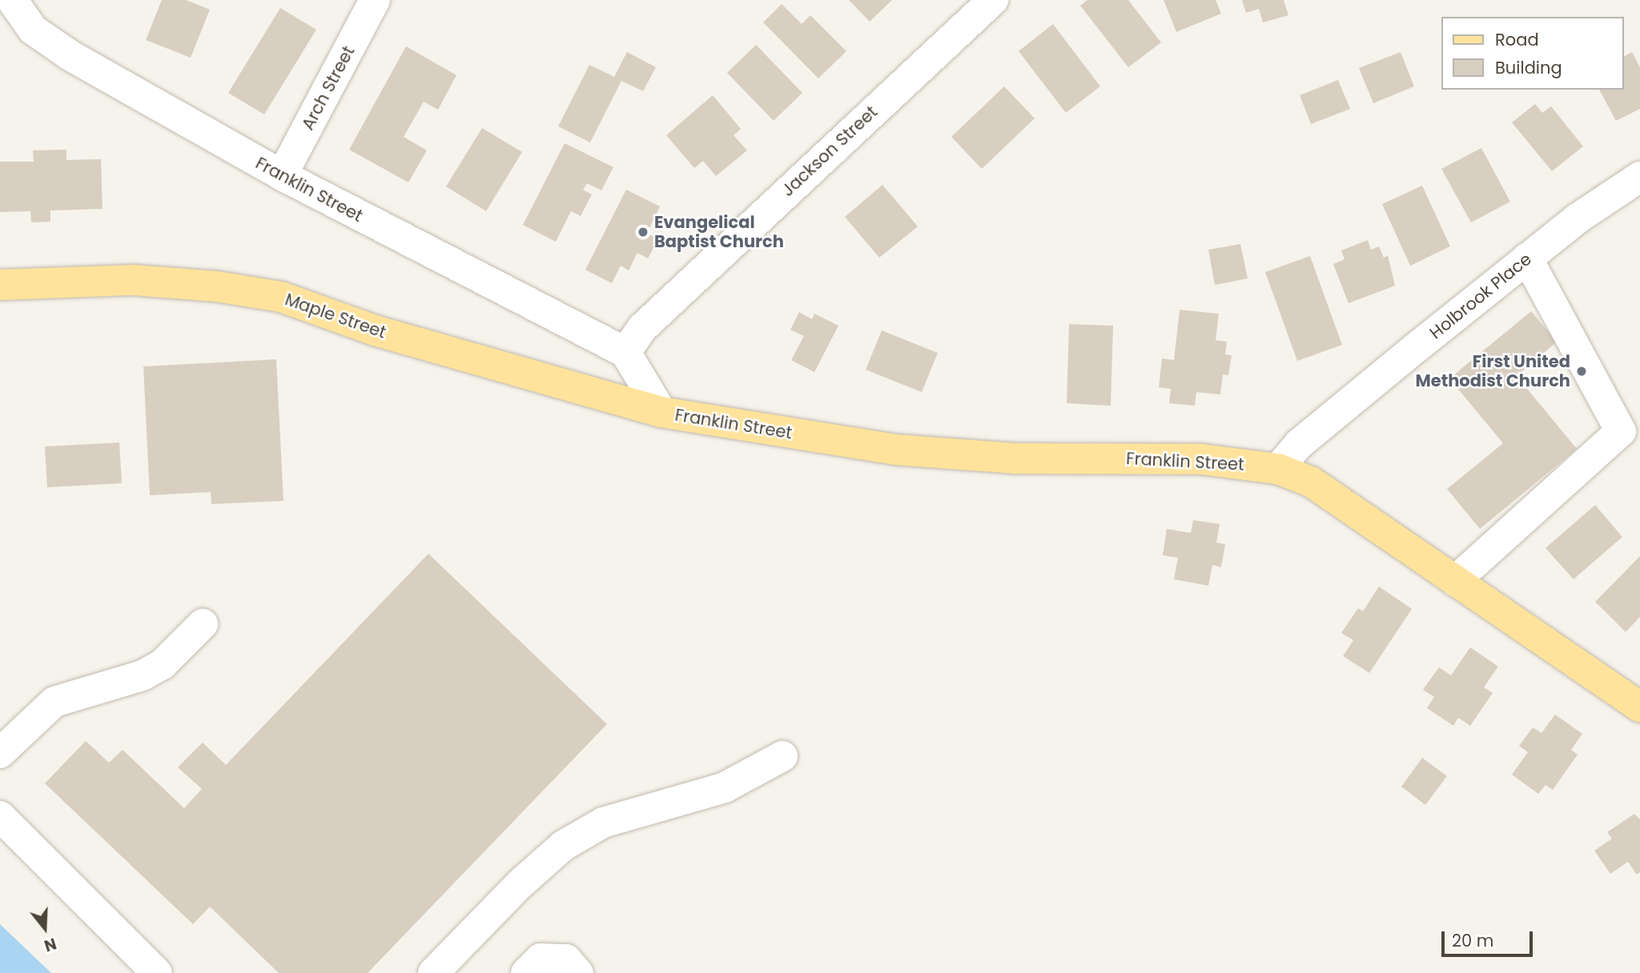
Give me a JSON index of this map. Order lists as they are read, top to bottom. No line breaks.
{"streets":{"main road":["Franklin Street","Maple Street"],"street":["Arch Street","Jackson Street","Holbrook Place"]},"crossings":[["Arch Street","Franklin Street"],["Jackson Street","Franklin Street"],["Franklin Street","Holbrook Place"],["Franklin Street","Maple Street"]],"places":["Evangelical Baptist Church","First United Methodist Church"],"legend":["Road","Building"],"scale_bar":"20 m","north":"bottom"}
